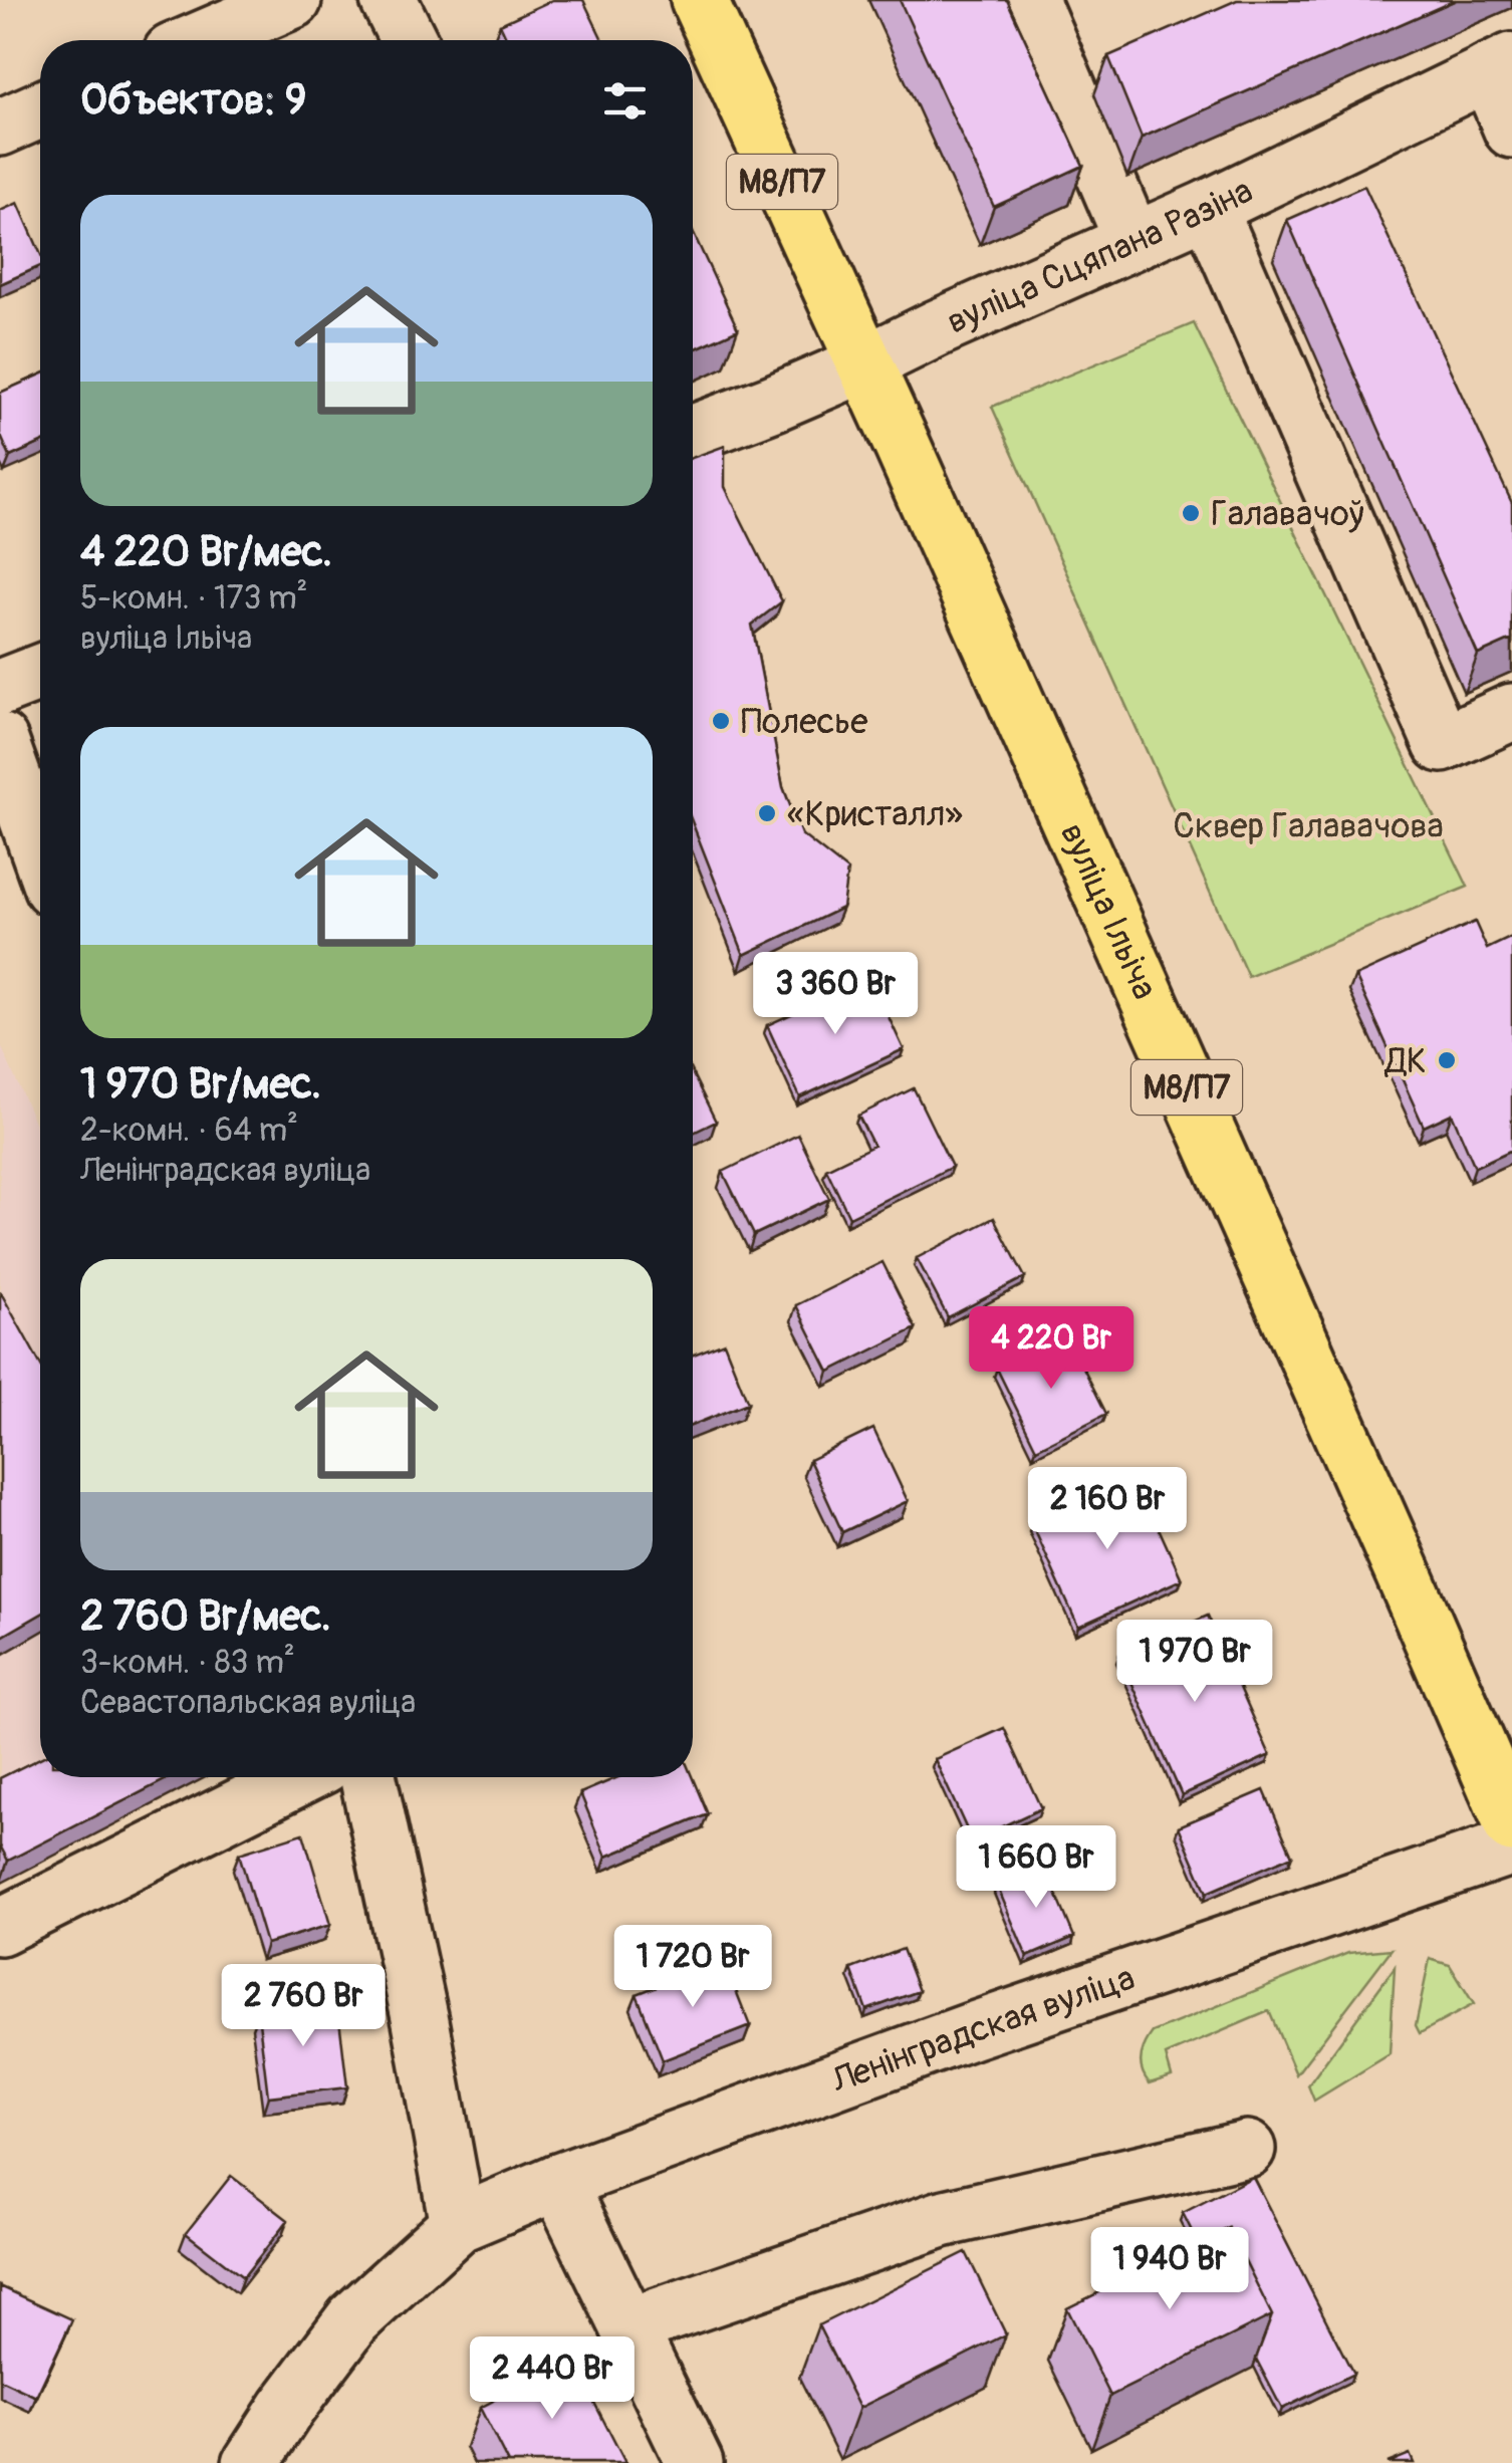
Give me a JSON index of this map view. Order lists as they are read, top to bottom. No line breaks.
{"streets":{"main road":["М8/П7","вуліца Ільіча"],"street":["вуліца Сцяпана Разіна","Ленінградская вуліца"]},"crossings":[["вуліца Сцяпана Разіна","вуліца Ільіча"]],"parks":["Сквер Галавачова"],"places":["Галавачоў","Полесье","«Кристалл»","ДК"],"page":{"heading":"Объектов: 9","list":[{"name":"4 220 Br/мес.","note":"5-комн. · 173 m² · вуліца Ільіча"},{"name":"1 970 Br/мес.","note":"2-комн. · 64 m² · Ленінградская вуліца"},{"name":"2 760 Br/мес.","note":"3-комн. · 83 m² · Севастопальская вуліца"}],"price":["3 360 Br","4 220 Br","2 160 Br","1 970 Br","1 660 Br","1 720 Br","2 760 Br","1 940 Br","2 440 Br"]}}
